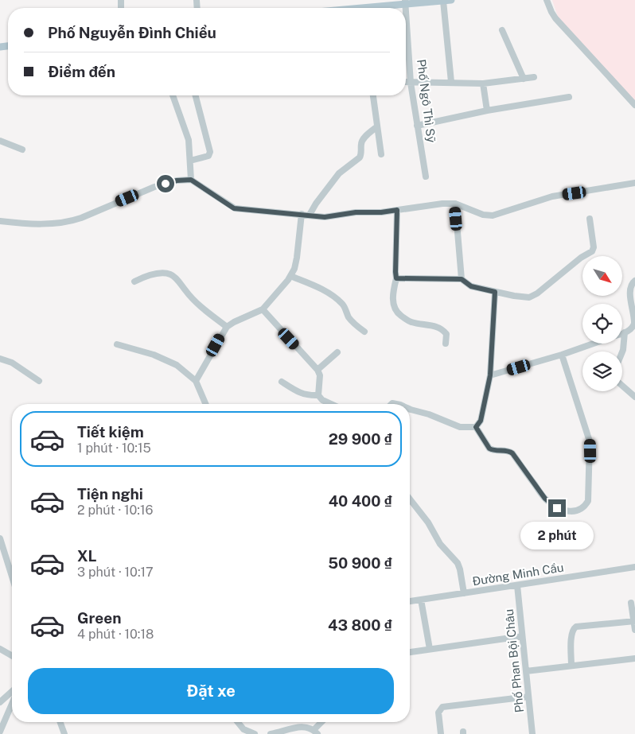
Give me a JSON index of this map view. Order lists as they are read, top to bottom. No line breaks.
{"streets":{"street":["Phố Ngô Thì Sỹ","Đường Minh Cầu","Phố Phan Bội Châu"]},"crossings":[["Đường Minh Cầu","Phố Phan Bội Châu"]],"north":"bottom right","page":{"banner":["Phố Nguyễn Đình Chiểu","Điểm đến"],"list":[{"name":"Tiết kiệm","note":"1 phút · 10:15","value":"29 900 ₫"},{"name":"Tiện nghi","note":"2 phút · 10:16","value":"40 400 ₫"},{"name":"XL","note":"3 phút · 10:17","value":"50 900 ₫"},{"name":"Green","note":"4 phút · 10:18","value":"43 800 ₫"}],"bubble":"2 phút","buttons":"Đặt xe"}}
